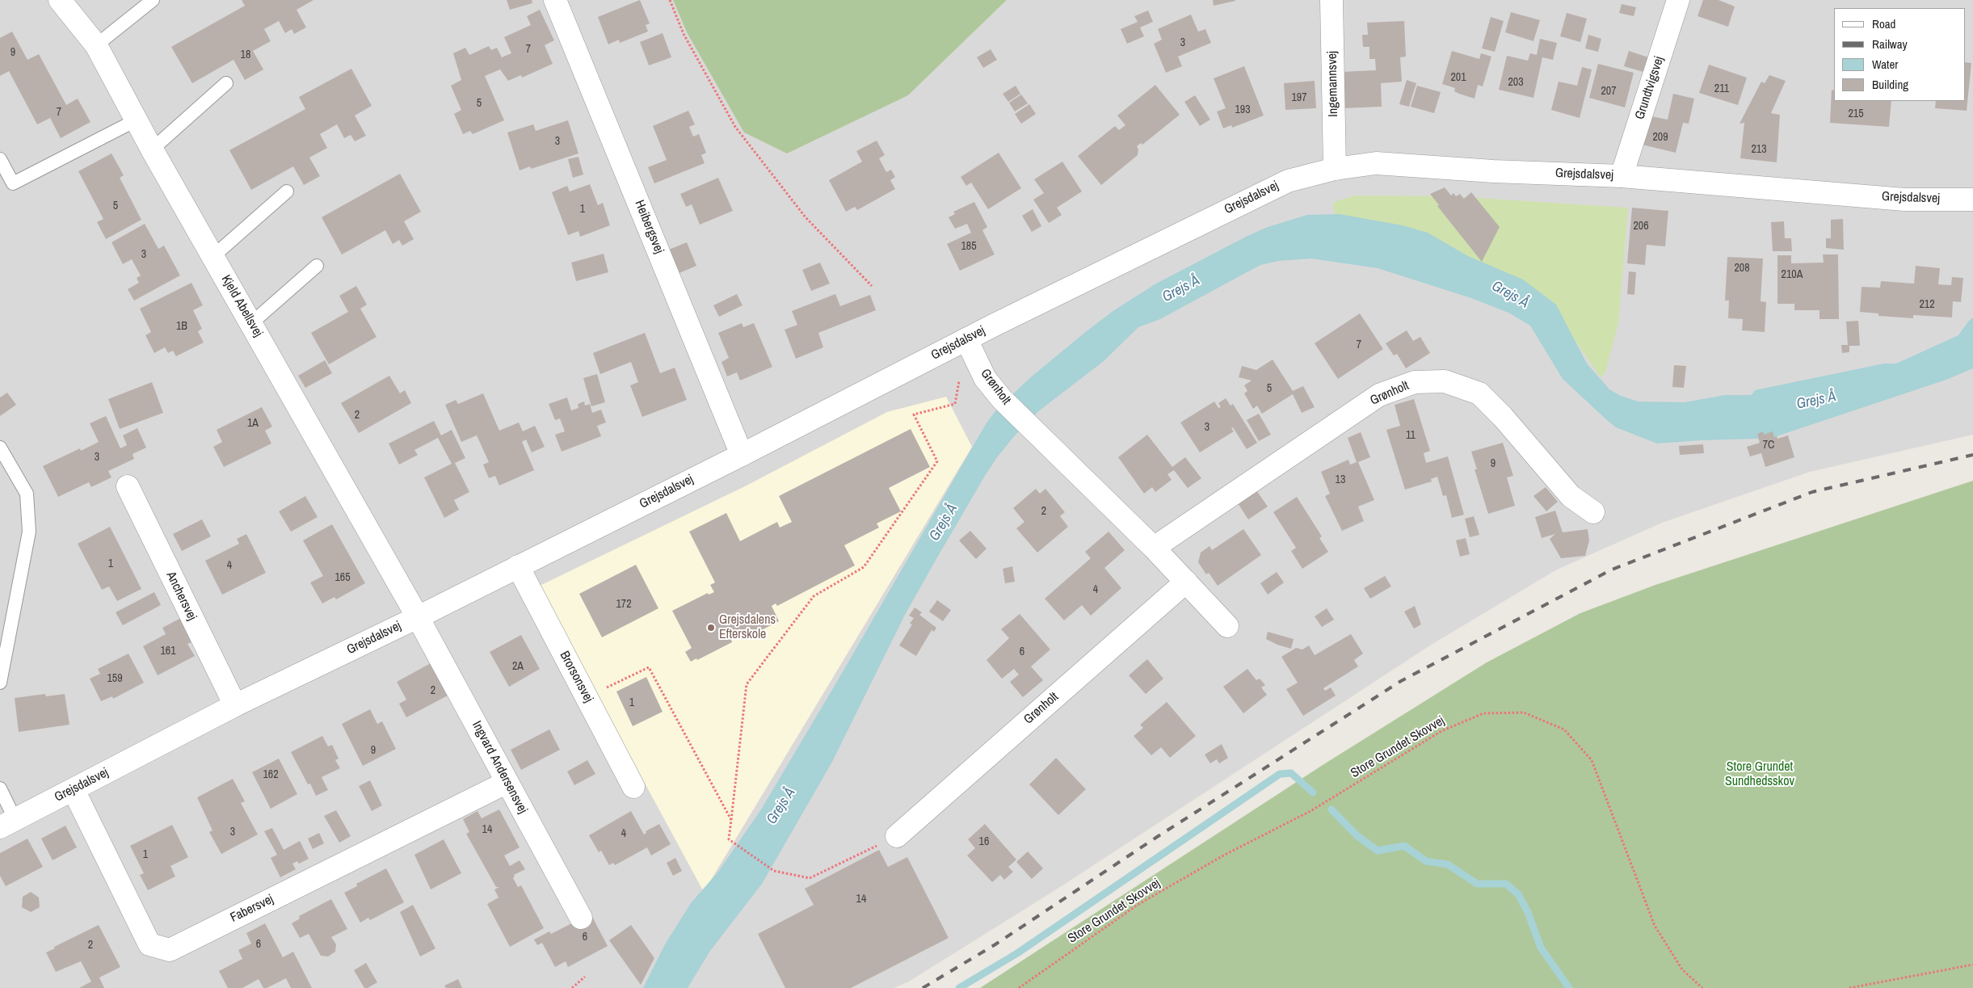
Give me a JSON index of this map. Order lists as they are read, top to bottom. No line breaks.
{"streets":{"street":["Ingemannsvej","Grundtvigsvej","Grejsdalsvej","Heibergsvej","Kjeld Abellsvej","Grønholt","Anchersvej","Brorsonsvej","Ingvard Andersensvej","Fabersvej"],"path":["Store Grundet Skovvej"]},"crossings":[["Ingemannsvej","Grejsdalsvej"],["Grundtvigsvej","Grejsdalsvej"],["Grejsdalsvej","Heibergsvej"],["Grejsdalsvej","Kjeld Abellsvej"],["Grejsdalsvej","Grønholt"],["Grejsdalsvej","Anchersvej"],["Grejsdalsvej","Brorsonsvej"],["Grejsdalsvej","Ingvard Andersensvej"],["Grejsdalsvej","Fabersvej"],["Kjeld Abellsvej","Ingvard Andersensvej"],["Ingvard Andersensvej","Fabersvej"]],"water":["Grejs Å"],"parks":["Store Grundet Sundhedsskov"],"places":["Grejsdalens Efterskole"],"house_numbers":["3","7","9","18","201","203","211","207","197","5","193","7","215","209","3","213","5","1","206","185","3","208","210A","212","1B","7","5","2","1A","3","11","7C","3","9","13","2","1","4","165","4","172","161","6","2A","159","2","1","9","162","14","3","4","16","1","14","6","6","2"],"legend":["Road","Railway","Water","Building"]}
